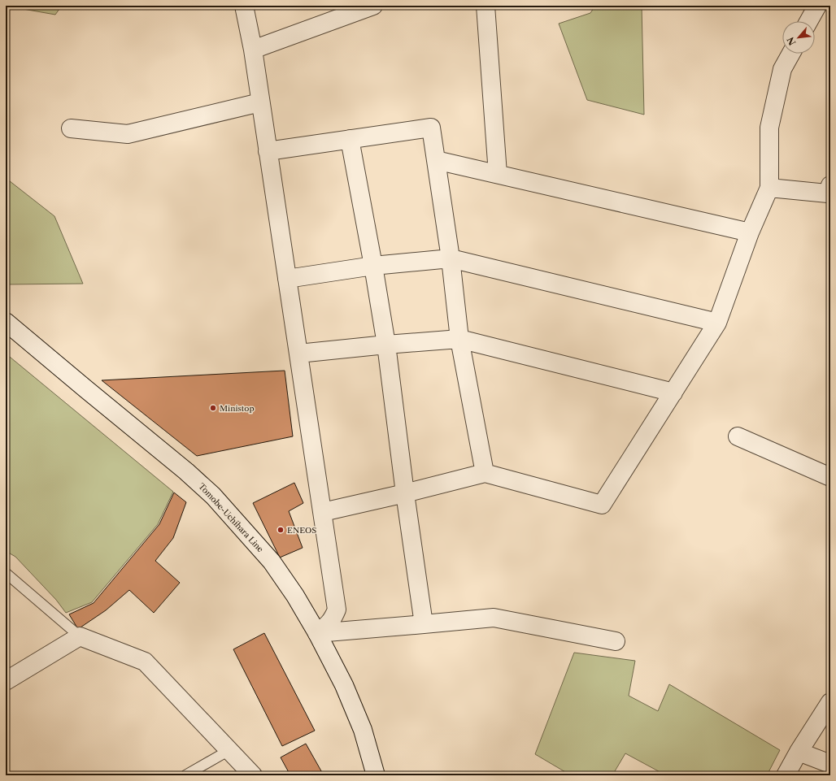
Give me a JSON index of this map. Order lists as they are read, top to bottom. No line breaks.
{"streets":{"street":["Tomobe-Uchihara Line"]},"places":["Ministop","ENEOS"],"north":"bottom left"}
